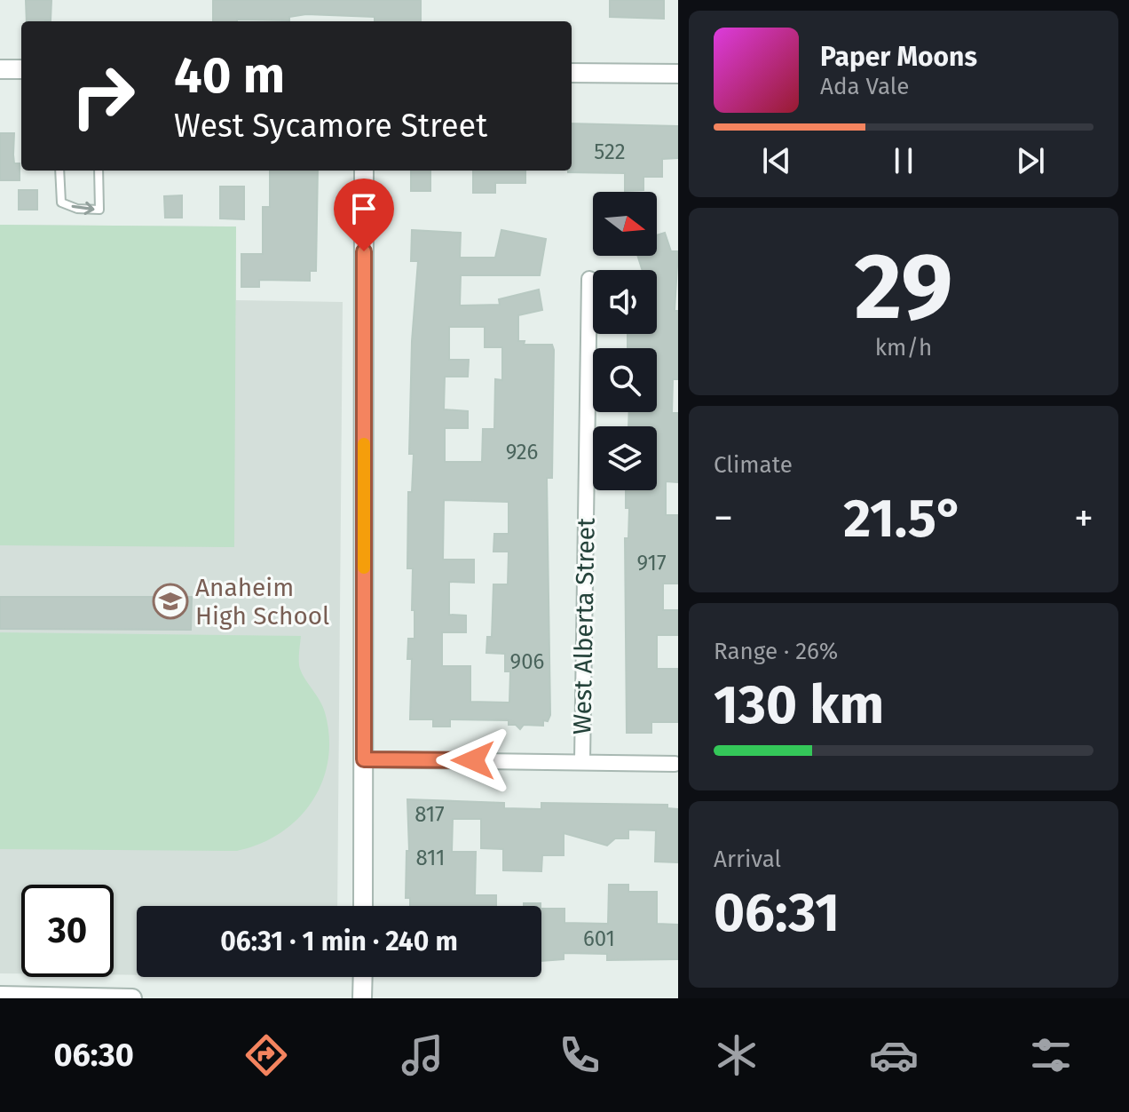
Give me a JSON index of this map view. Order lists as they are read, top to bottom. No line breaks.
{"streets":{"street":["West Alberta Street"]},"places":{"school or university":["Anaheim High School"]},"house_numbers":["522","926","917","906","817","811","601"],"north":"right","page":{"turn":["40 m","West Sycamore Street"],"song":["Paper Moons","Ada Vale"],"tile":[["29","km/h"],"Climate",["Range · 26%","130 km"],["Arrival","06:31"]],"heat":["−","21.5°","+"],"limit":"30","trip":"06:31 · 1 min · 240 m","tabs":"06:30"}}
